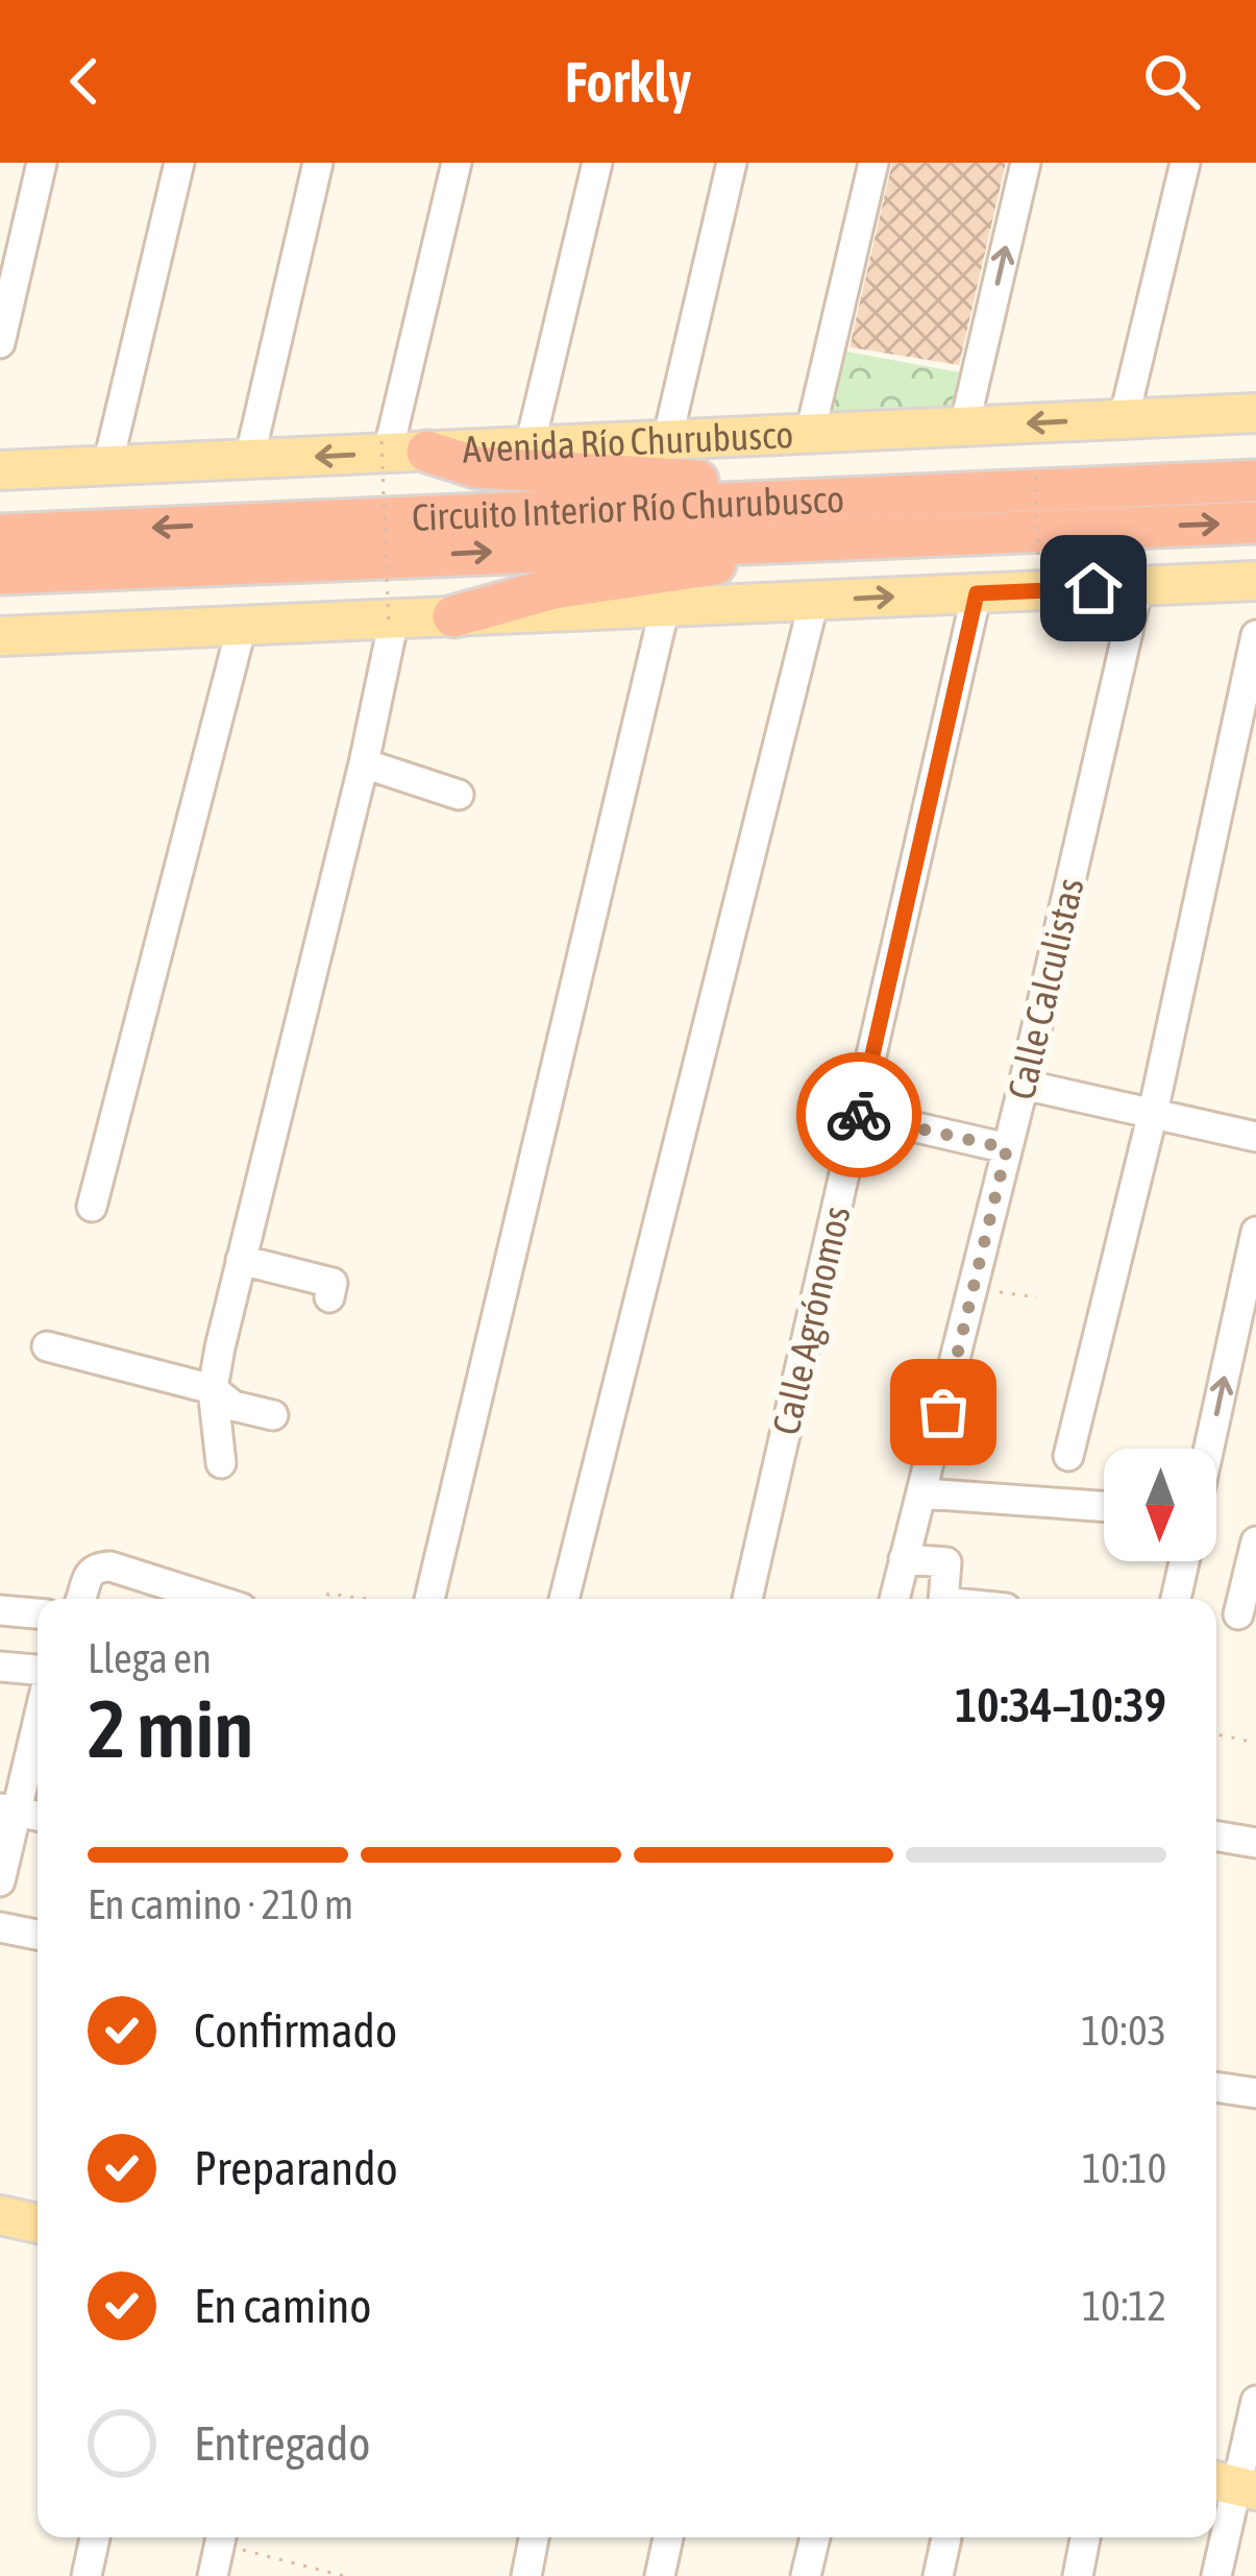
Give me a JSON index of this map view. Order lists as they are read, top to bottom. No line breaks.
{"streets":{"highway":["Circuito Interior Río Churubusco"],"main road":["Avenida Río Churubusco"],"street":["Calle Calculistas","Calle Agrónomos"]},"north":"bottom","page":{"header":"Forkly","heading":["2 min","Llega en","10:34–10:39"],"bar":"En camino · 210 m","list":[["Confirmado","10:03"],["Preparando","10:10"],["En camino","10:12"],"Entregado"]}}
